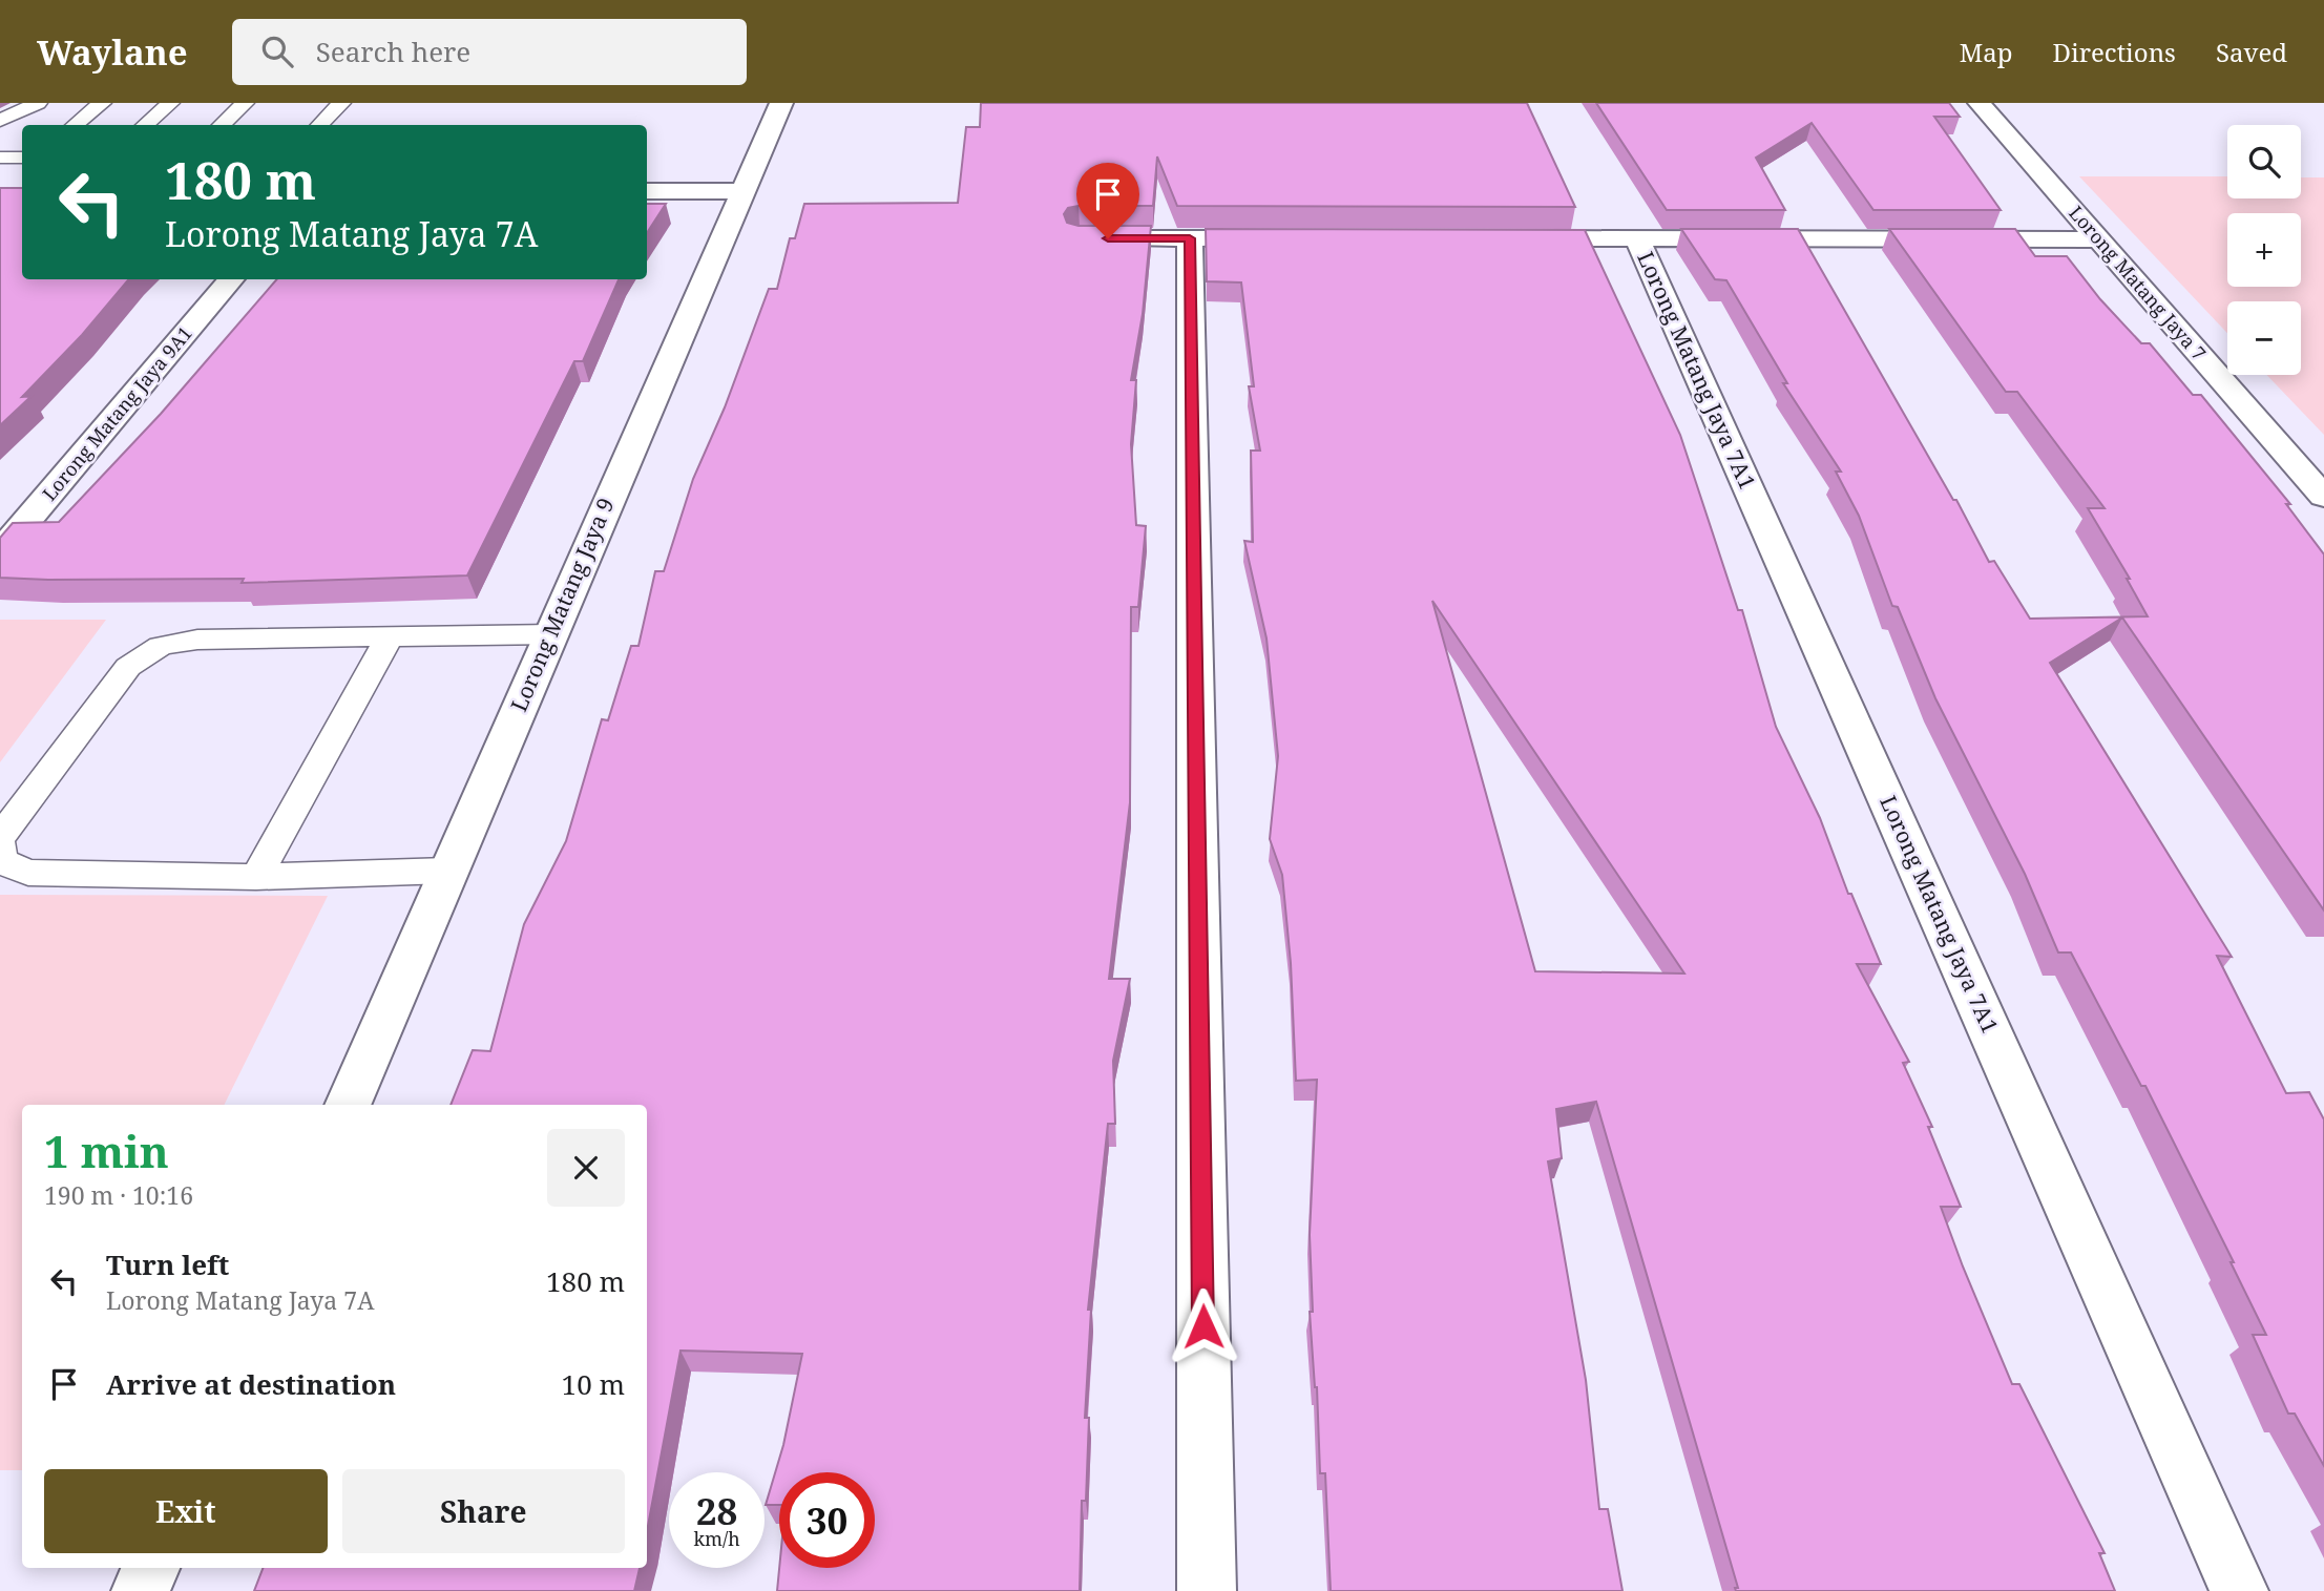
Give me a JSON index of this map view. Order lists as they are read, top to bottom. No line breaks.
{"streets":{"street":["Lorong Matang Jaya 7","Lorong Matang Jaya 7A1","Lorong Matang Jaya 9A1","Lorong Matang Jaya 9"]},"page":{"header":"Waylane","search":"Search here","nav":["Map","Directions","Saved"],"map_buttons":["+","−"],"turn":["180 m","Lorong Matang Jaya 7A"],"heading":["1 min","190 m · 10:16"],"list":[{"name":"Turn left","note":"Lorong Matang Jaya 7A","value":"180 m"},{"name":"Arrive at destination","value":"10 m"}],"buttons":["Exit","Share"],"speed":"28 km/h","limit":"30"}}
